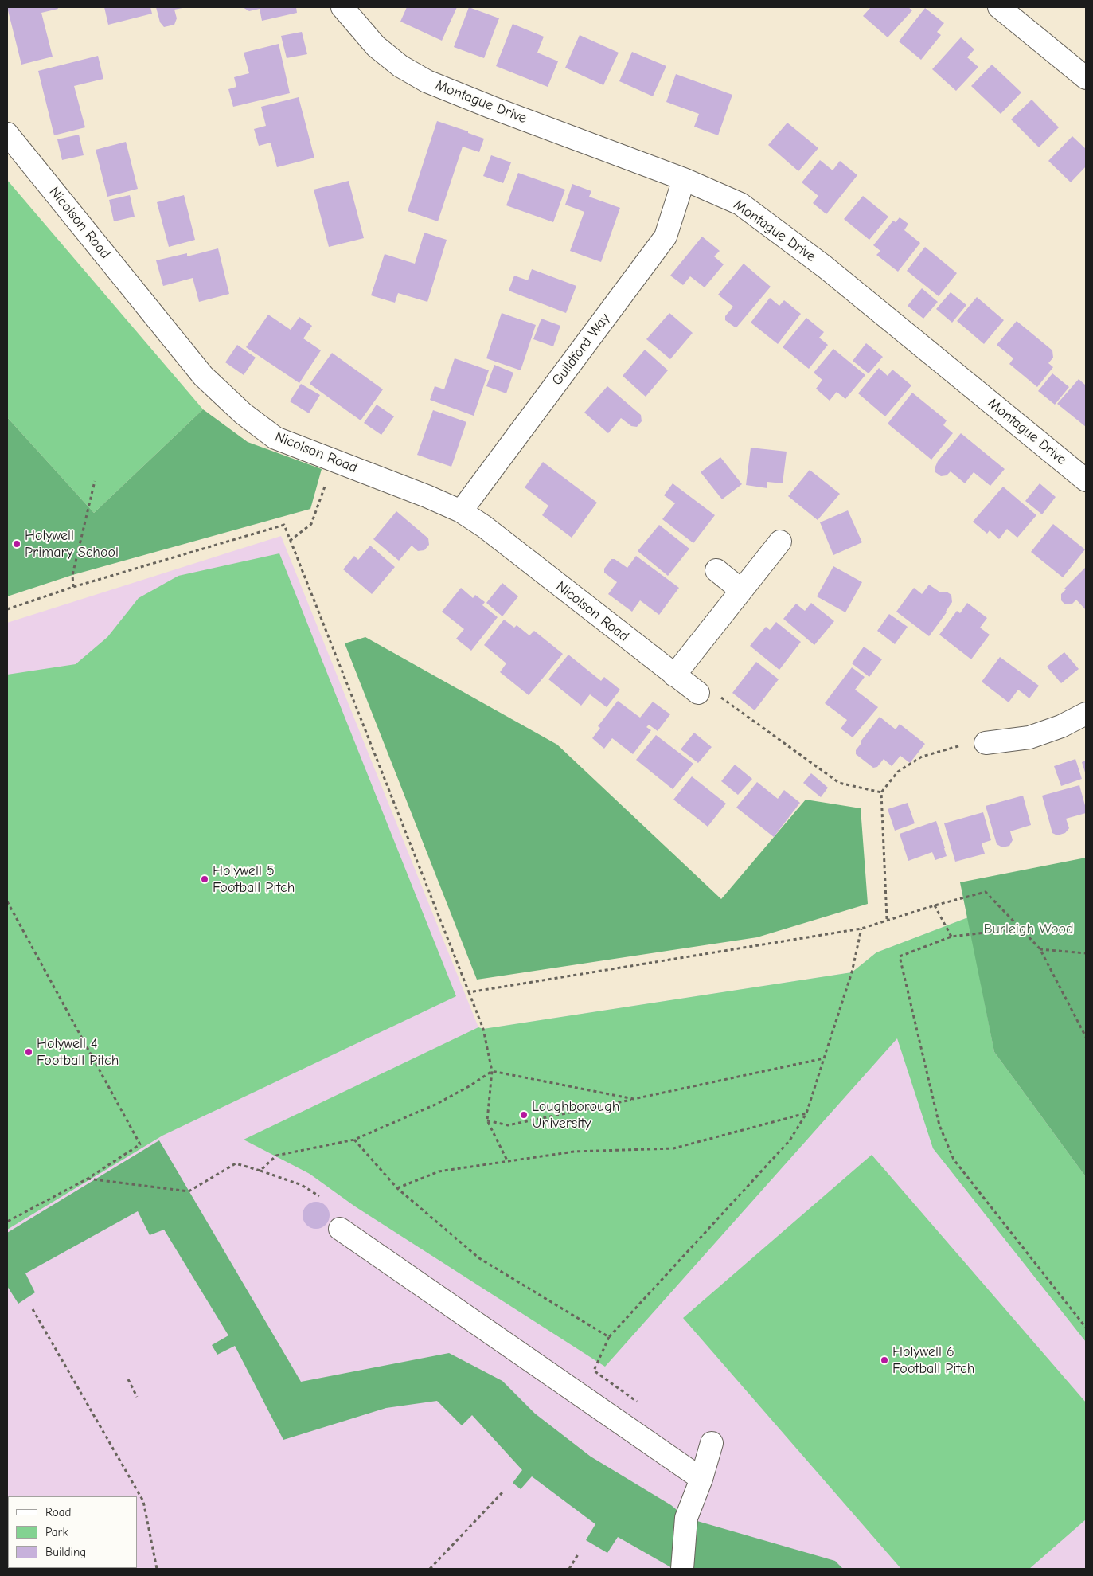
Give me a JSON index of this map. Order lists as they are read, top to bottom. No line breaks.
{"streets":{"street":["Montague Drive","Nicolson Road","Guildford Way"]},"crossings":[["Montague Drive","Guildford Way"],["Nicolson Road","Guildford Way"]],"parks":["Burleigh Wood"],"places":["Holywell Primary School","Holywell 5 Football Pitch","Holywell 4 Football Pitch","Loughborough University","Holywell 6 Football Pitch"],"legend":["Road","Park","Building"]}
